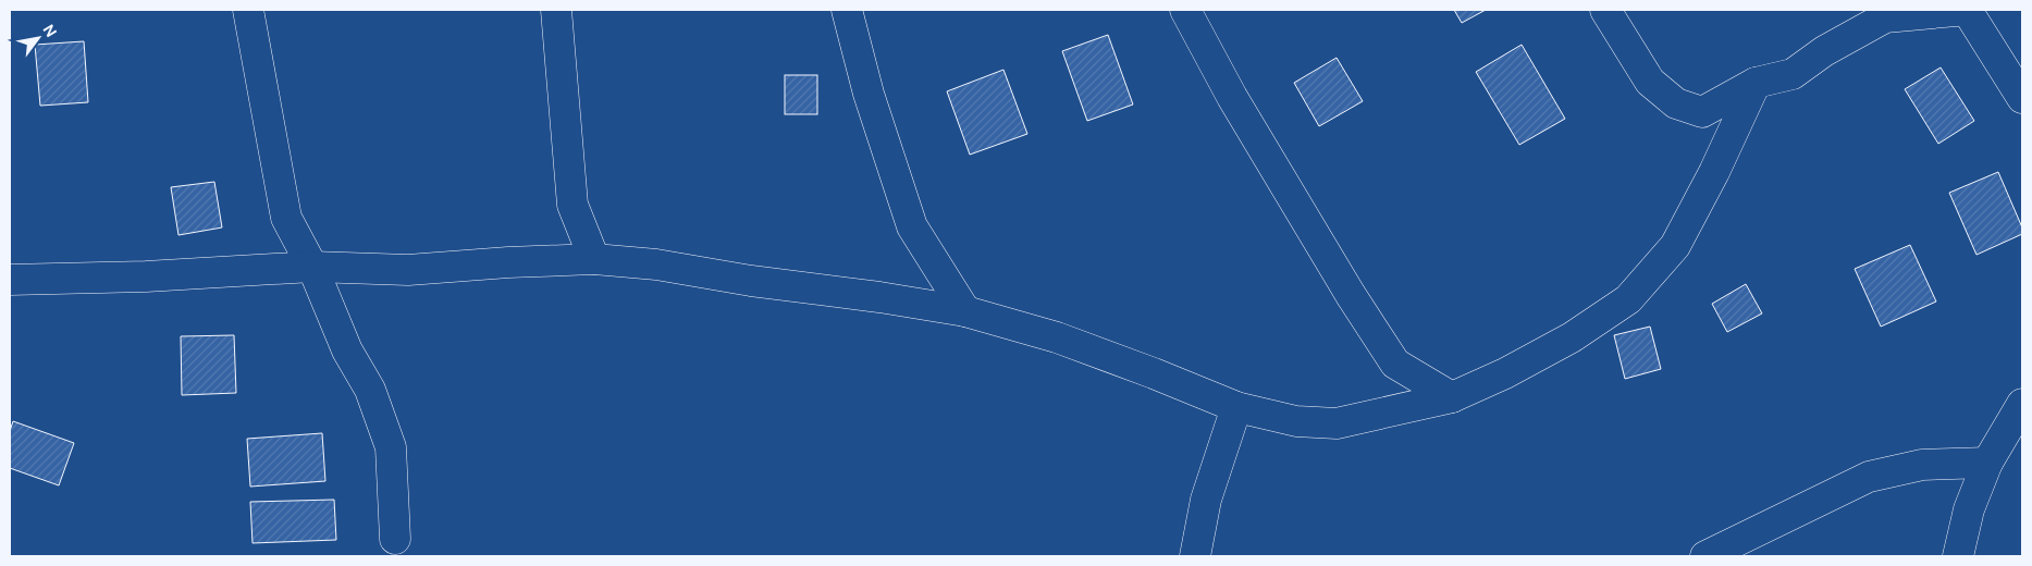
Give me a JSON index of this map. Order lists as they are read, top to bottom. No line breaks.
{"north":"top right"}
